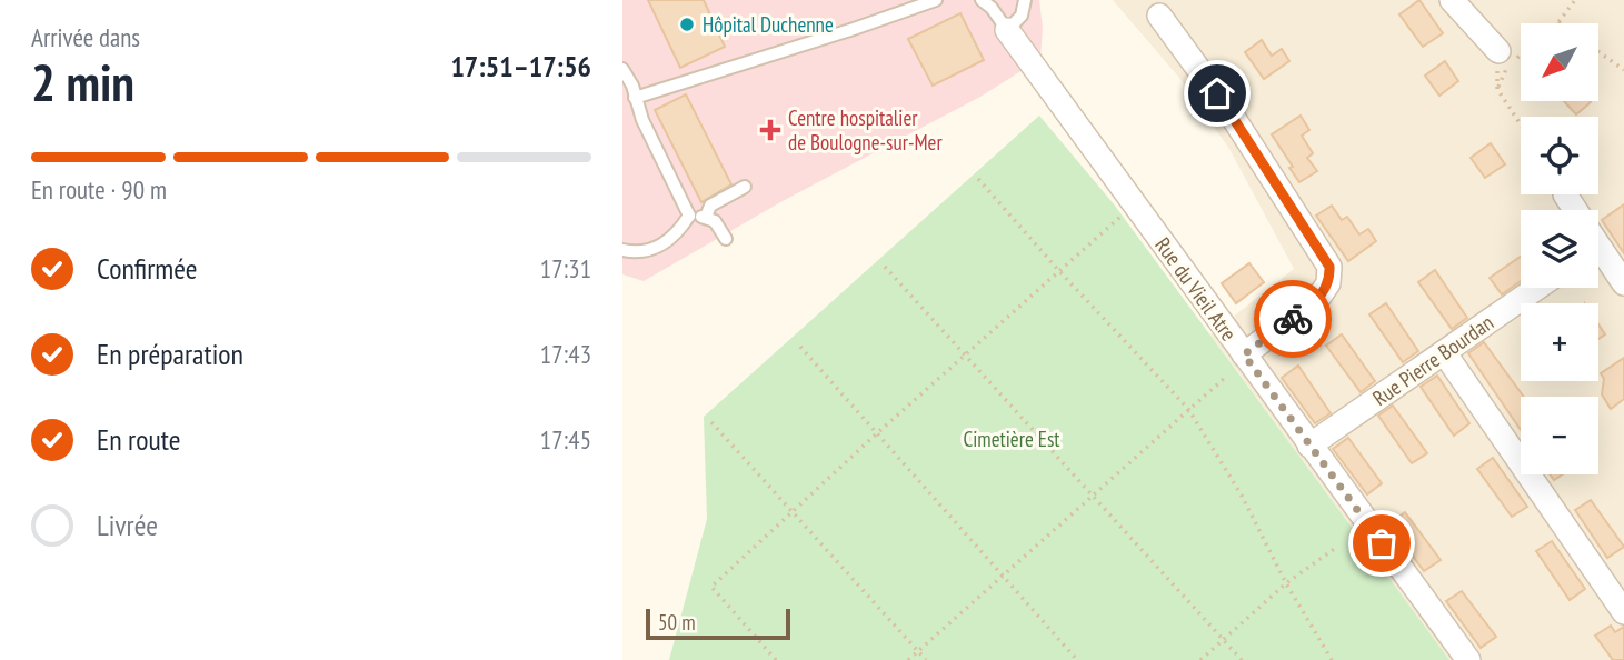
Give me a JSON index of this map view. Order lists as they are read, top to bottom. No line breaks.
{"streets":{"street":["Rue du Vieil Atre","Rue Pierre Bourdan"]},"crossings":[["Rue du Vieil Atre","Rue Pierre Bourdan"]],"parks":["Cimetière Est"],"places":{"other":["Hôpital Duchenne"],"health":["Centre hospitalier de Boulogne-sur-Mer"]},"scale_bar":"50 m","north":"bottom left","page":{"heading":["2 min","Arrivée dans","17:51–17:56"],"map_buttons":["+","−"],"bar":"En route · 90 m","list":[["Confirmée","17:31"],["En préparation","17:43"],["En route","17:45"],"Livrée"],"scale":"50 m"}}
